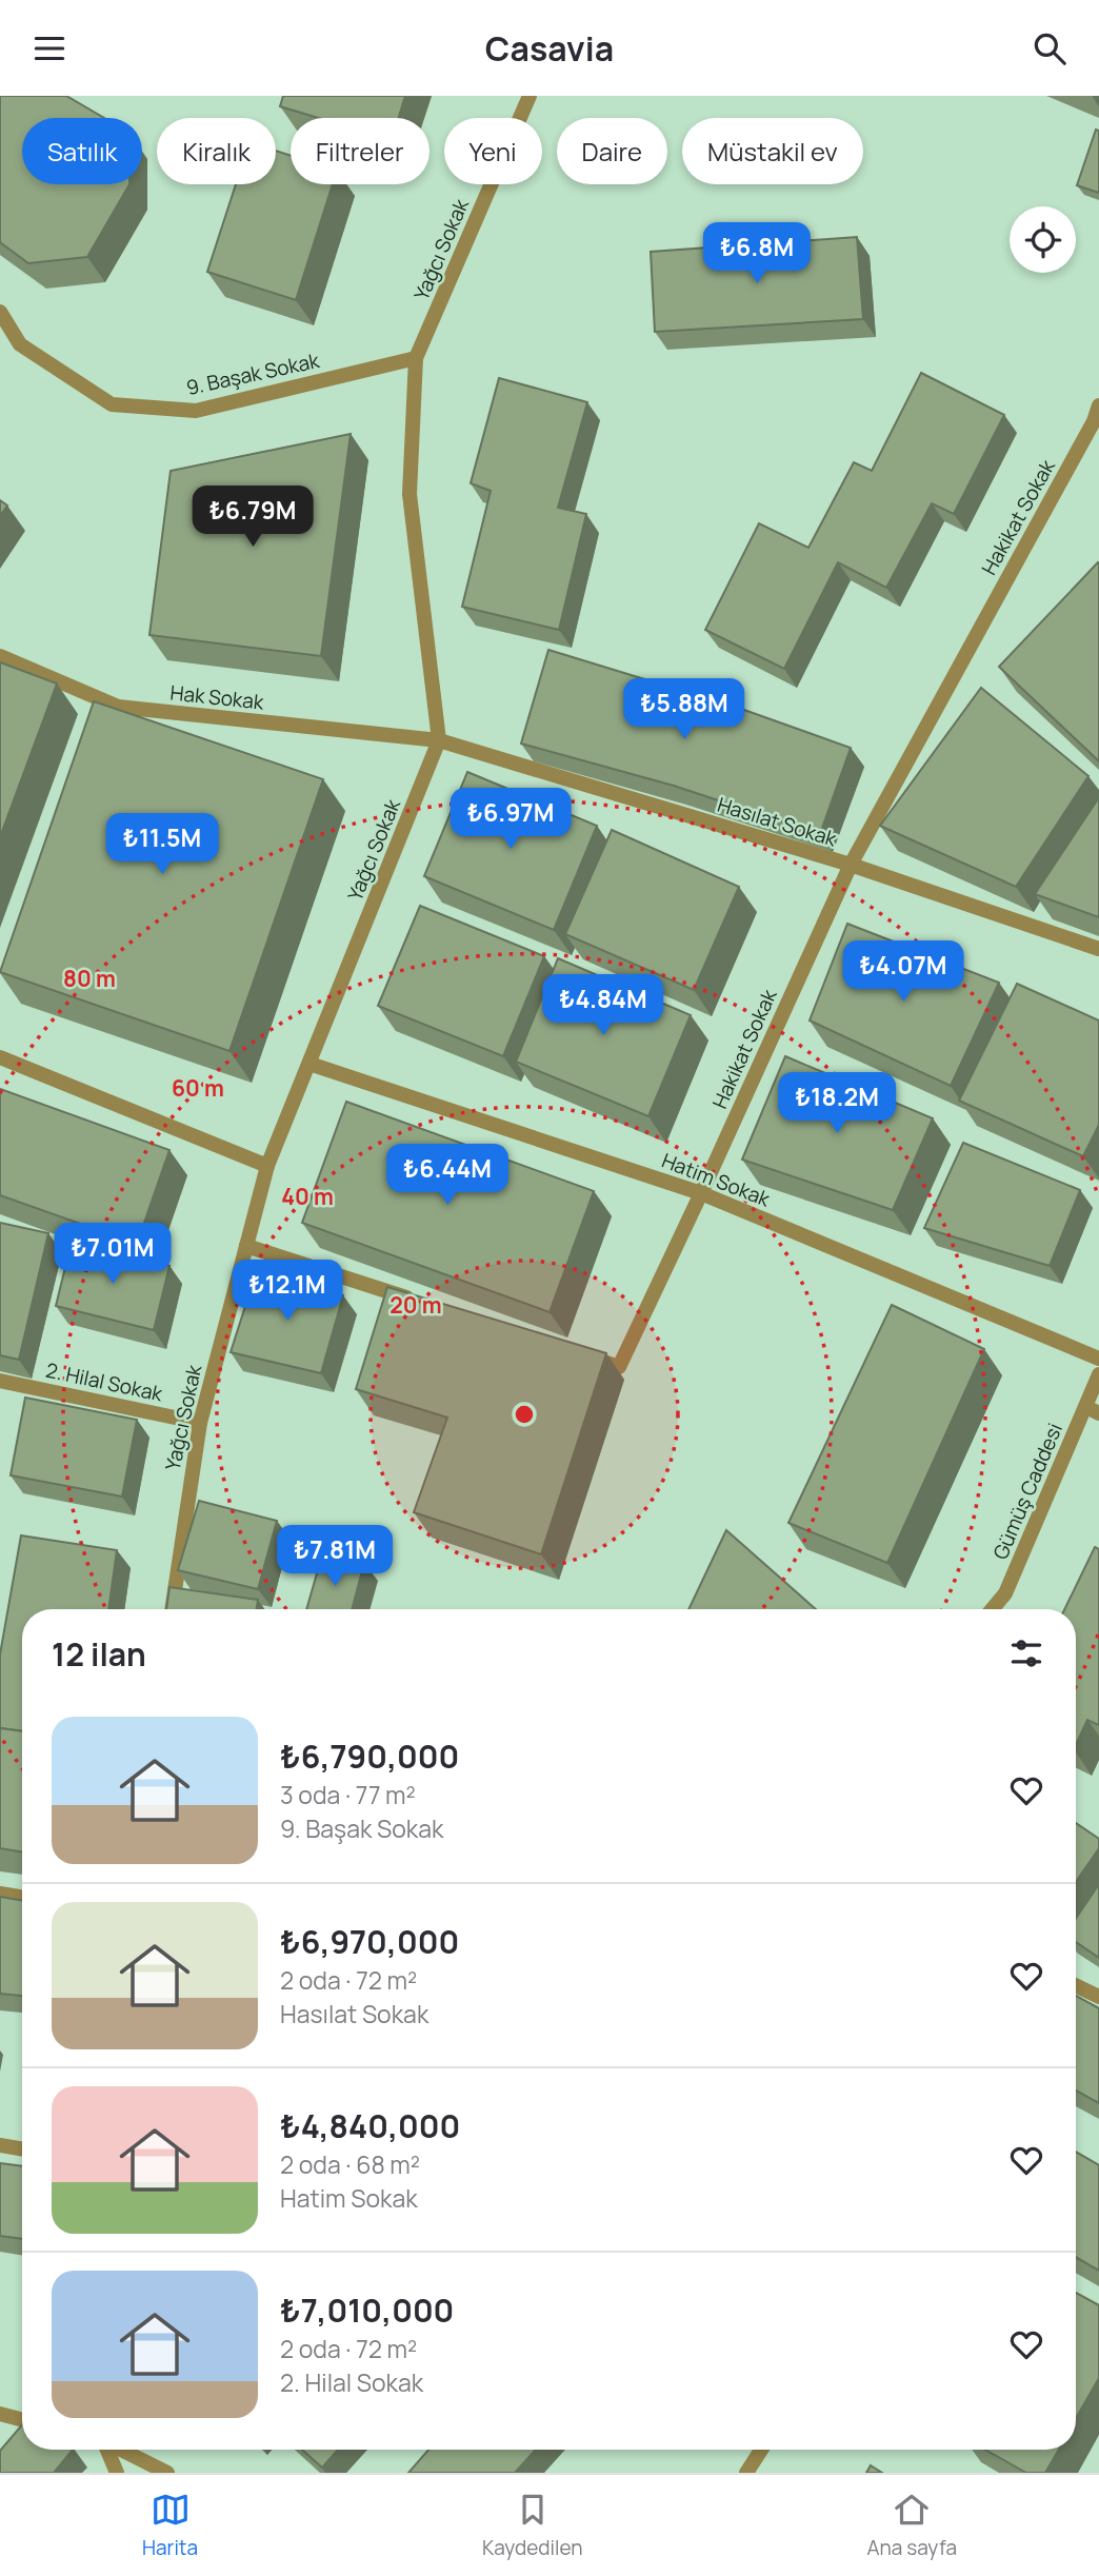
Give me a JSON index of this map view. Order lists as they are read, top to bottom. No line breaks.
{"streets":{"street":["Yağcı Sokak","9. Başak Sokak","Hakikat Sokak","Hak Sokak","Hasılat Sokak","Hatim Sokak","2. Hilal Sokak","Gümüş Caddesi"]},"crossings":[["Yağcı Sokak","9. Başak Sokak"],["Yağcı Sokak","Hak Sokak"],["Yağcı Sokak","Hasılat Sokak"],["Yağcı Sokak","Hatim Sokak"],["Yağcı Sokak","2. Hilal Sokak"],["Hakikat Sokak","Hasılat Sokak"],["Hakikat Sokak","Hatim Sokak"],["Hak Sokak","Hasılat Sokak"]],"page":{"header":"Casavia","chip":["Satılık","Kiralık","Filtreler","Yeni","Daire","Müstakil ev"],"price":["₺6.8M","₺6.79M","₺5.88M","₺6.97M","₺11.5M","₺4.07M","₺4.84M","₺18.2M","₺6.44M","₺7.01M","₺12.1M","₺7.81M"],"heading":"12 ilan","list":[{"name":"₺6,790,000","note":"3 oda · 77 m² · 9. Başak Sokak"},{"name":"₺6,970,000","note":"2 oda · 72 m² · Hasılat Sokak"},{"name":"₺4,840,000","note":"2 oda · 68 m² · Hatim Sokak"},{"name":"₺7,010,000","note":"2 oda · 72 m² · 2. Hilal Sokak"}],"tabs":["Harita","Kaydedilen","Ana sayfa"]},"rings":["80 m","60 m","40 m","20 m"]}
